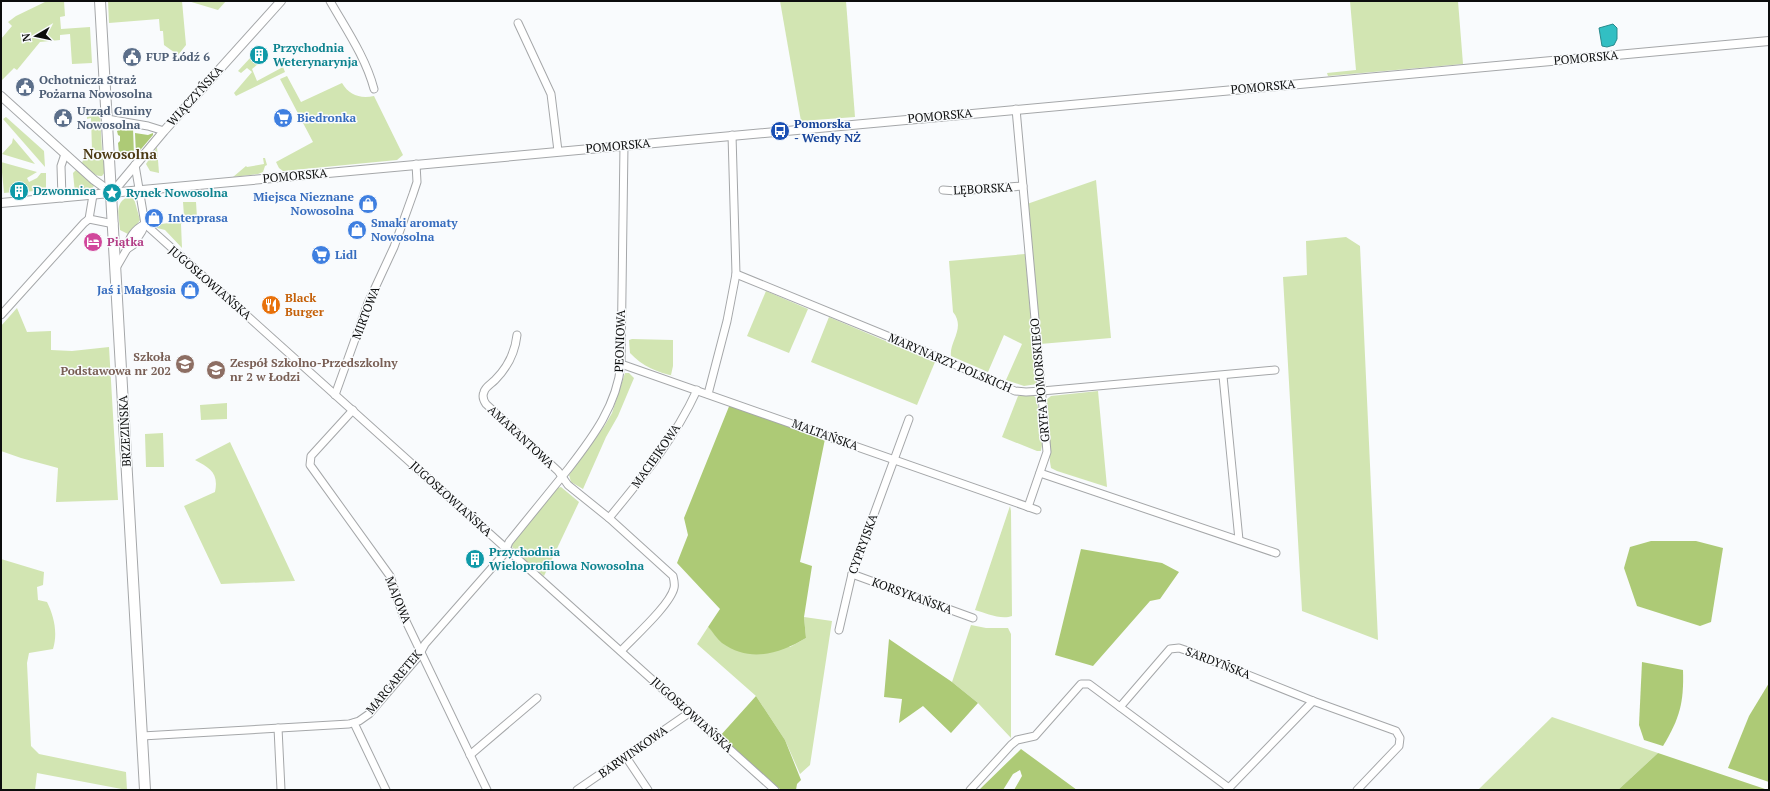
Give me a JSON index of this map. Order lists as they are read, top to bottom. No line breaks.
{"streets":{"main road":["BRZEZIŃSKA"],"street":["POMORSKA","WIĄCZYŃSKA","LĘBORSKA","JUGOSŁOWIAŃSKA","MIRTOWA","PEONIOWA","MARYNARZY POLSKICH","GRYFA POMORSKIEGO","MALTAŃSKA","AMARANTOWA","MACIEJKOWA","CYPRYJSKA","KORSYKAŃSKA","MAJOWA","SARDYŃSKA","MARGARETEK","BARWINKOWA"]},"crossings":[["POMORSKA","WIĄCZYŃSKA"],["POMORSKA","MIRTOWA"],["POMORSKA","PEONIOWA"],["POMORSKA","GRYFA POMORSKIEGO"],["POMORSKA","BRZEZIŃSKA"],["WIĄCZYŃSKA","BRZEZIŃSKA"],["LĘBORSKA","GRYFA POMORSKIEGO"],["JUGOSŁOWIAŃSKA","MIRTOWA"],["JUGOSŁOWIAŃSKA","PEONIOWA"],["JUGOSŁOWIAŃSKA","MAJOWA"],["JUGOSŁOWIAŃSKA","MARGARETEK"],["JUGOSŁOWIAŃSKA","BARWINKOWA"],["PEONIOWA","MALTAŃSKA"],["PEONIOWA","AMARANTOWA"],["PEONIOWA","MARGARETEK"],["MARYNARZY POLSKICH","GRYFA POMORSKIEGO"],["BRZEZIŃSKA","MARGARETEK"],["MALTAŃSKA","MACIEJKOWA"],["MALTAŃSKA","CYPRYJSKA"],["CYPRYJSKA","KORSYKAŃSKA"],["MAJOWA","MARGARETEK"]],"districts":["Nowosolna"],"places":{"building":["Przychodnia Weterynarynja","Dzwonnica","Przychodnia Wieloprofilowa Nowosolna"],"public building":["FUP Łódź 6","Ochotnicza Straż Pożarna Nowosolna","Urząd Gminy Nowosolna"],"supermarket":["Biedronka","Lidl"],"bus stop":["Pomorska - Wendy NŻ"],"place":["Rynek Nowosolna"],"shop":["Miejsca Nieznane Nowosolna","Interprasa","Smaki aromaty Nowosolna","Jaś i Małgosia"],"hotel":["Piątka"],"restaurant":["Black Burger"],"school or university":["Szkoła Podstawowa nr 202","Zespół Szkolno-Przedszkolny nr 2 w Łodzi"]},"north":"left"}
